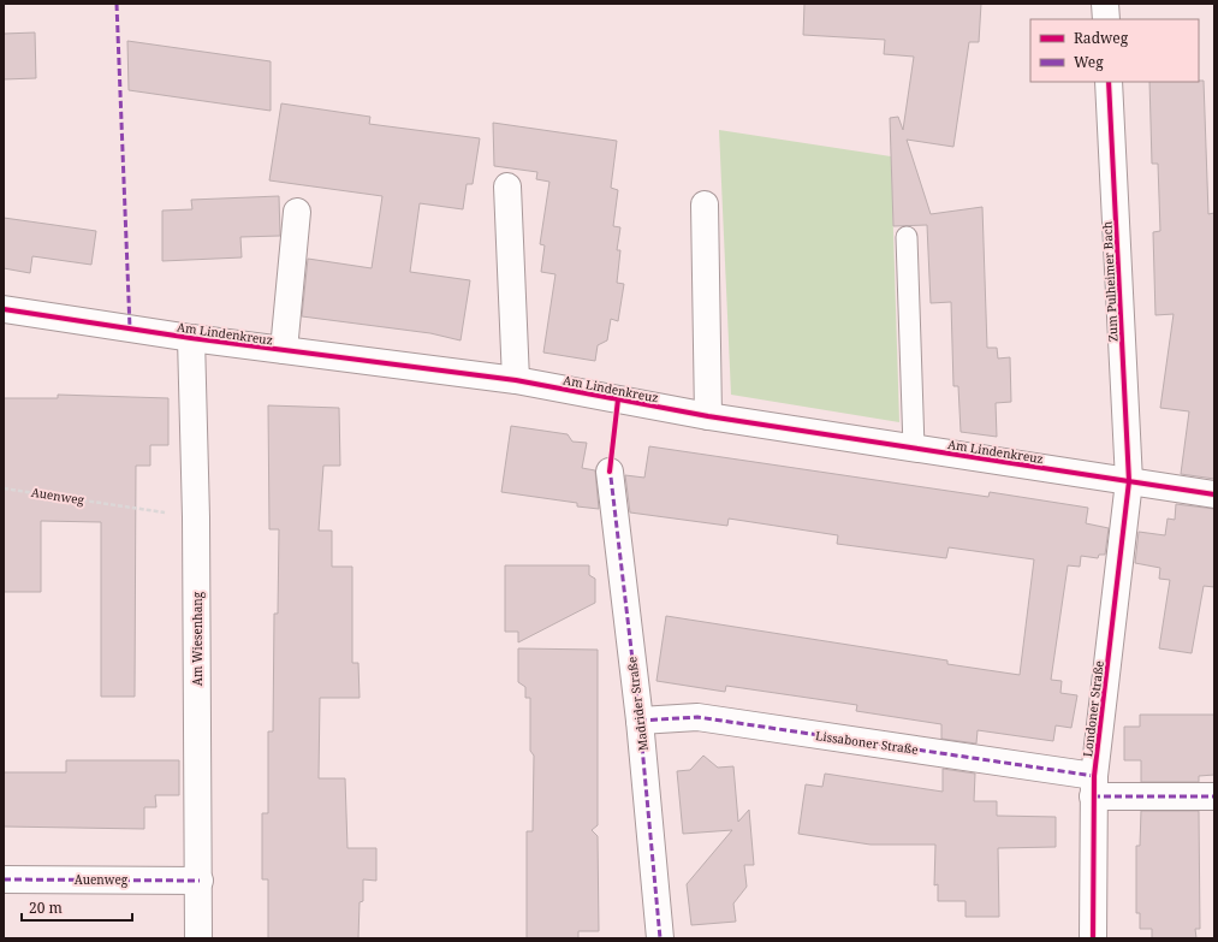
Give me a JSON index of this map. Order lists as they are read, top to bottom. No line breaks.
{"streets":{"street":["Zum Pulheimer Bach","Am Lindenkreuz","Auenweg","Am Wiesenhang","Madrider Straße","Londoner Straße","Lissaboner Straße"]},"crossings":[["Zum Pulheimer Bach","Am Lindenkreuz"],["Zum Pulheimer Bach","Londoner Straße"],["Am Lindenkreuz","Am Wiesenhang"],["Am Lindenkreuz","Londoner Straße"],["Auenweg","Am Wiesenhang"],["Madrider Straße","Lissaboner Straße"],["Londoner Straße","Lissaboner Straße"]],"legend":["Radweg","Weg"],"scale_bar":"20 m"}
